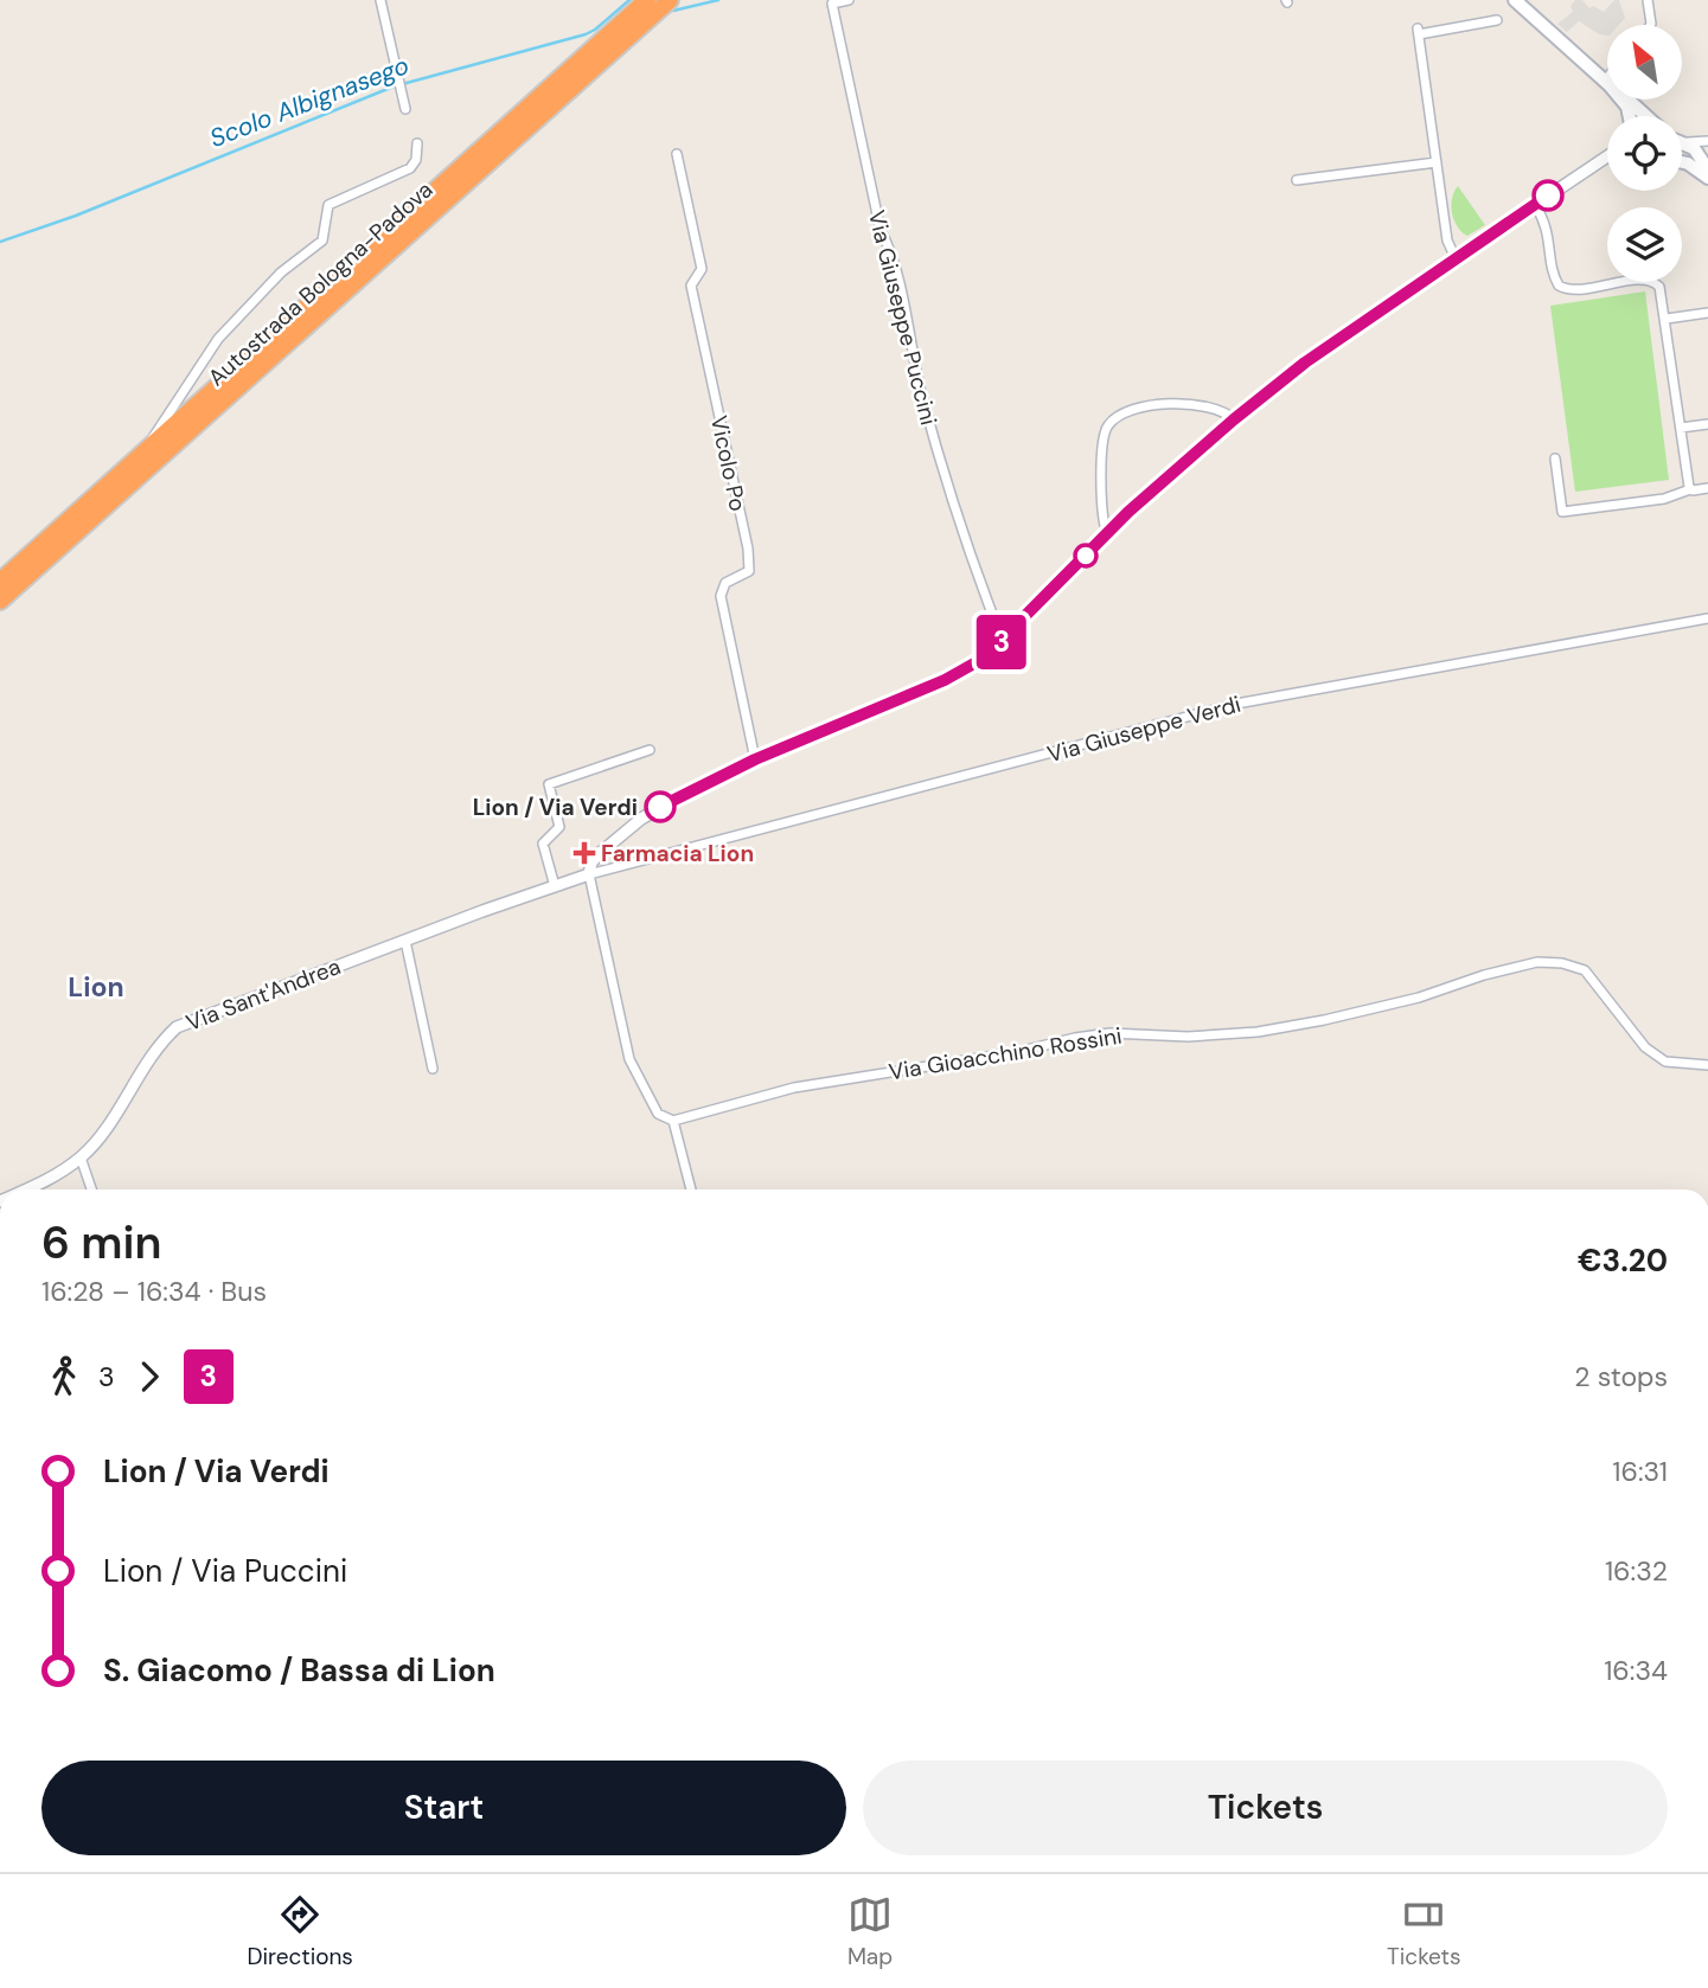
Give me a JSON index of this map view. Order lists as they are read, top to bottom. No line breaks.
{"streets":{"highway":["Autostrada Bologna-Padova"],"street":["Via Giuseppe Puccini","Vicolo Po","Via Giuseppe Verdi","Via Sant'Andrea","Via Gioacchino Rossini"]},"crossings":[["Via Giuseppe Verdi","Via Sant'Andrea"]],"districts":["Lion"],"water":["Scolo Albignasego"],"places":{"other":["Lion / Via Verdi"],"health":["Farmacia Lion"]},"lines":["bus line 3"],"north":"top left","page":{"on_map":"3","heading":["6 min","16:28 – 16:34 · Bus","€3.20"],"legs":["3","3","2 stops"],"list":[{"name":"Lion / Via Verdi","value":"16:31"},{"name":"Lion / Via Puccini","value":"16:32"},{"name":"S. Giacomo / Bassa di Lion","value":"16:34"}],"buttons":["Start","Tickets"],"tabs":["Directions","Map","Tickets"]}}
